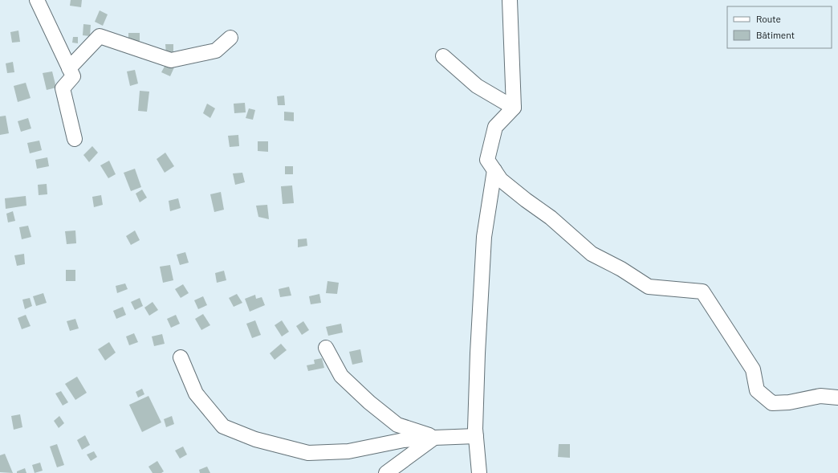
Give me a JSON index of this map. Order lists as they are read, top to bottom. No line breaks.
{"legend":["Route","Bâtiment"]}
